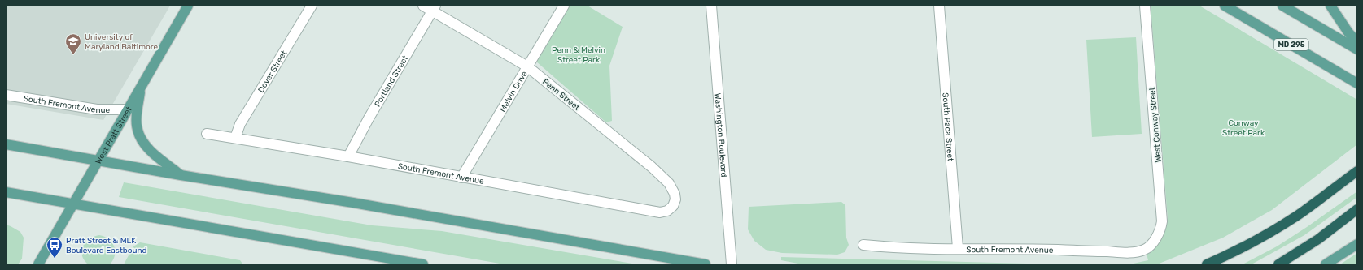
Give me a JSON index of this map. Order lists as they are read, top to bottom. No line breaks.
{"streets":{"main road":["MD 295","West Pratt Street"],"street":["Dover Street","Portland Street","Melvin Drive","Penn Street","South Fremont Avenue","West Conway Street","South Paca Street","Washington Boulevard"]},"crossings":[["Dover Street","South Fremont Avenue"],["Portland Street","Penn Street"],["Portland Street","South Fremont Avenue"],["Melvin Drive","Penn Street"],["Melvin Drive","South Fremont Avenue"],["Penn Street","South Fremont Avenue"],["South Fremont Avenue","West Conway Street"],["South Fremont Avenue","South Paca Street"],["South Fremont Avenue","West Pratt Street"]],"parks":["Penn & Melvin Street Park","Conway Street Park"],"places":{"school or university":["University of Maryland Baltimore"],"bus stop":["Pratt Street & MLK Boulevard Eastbound"]}}
